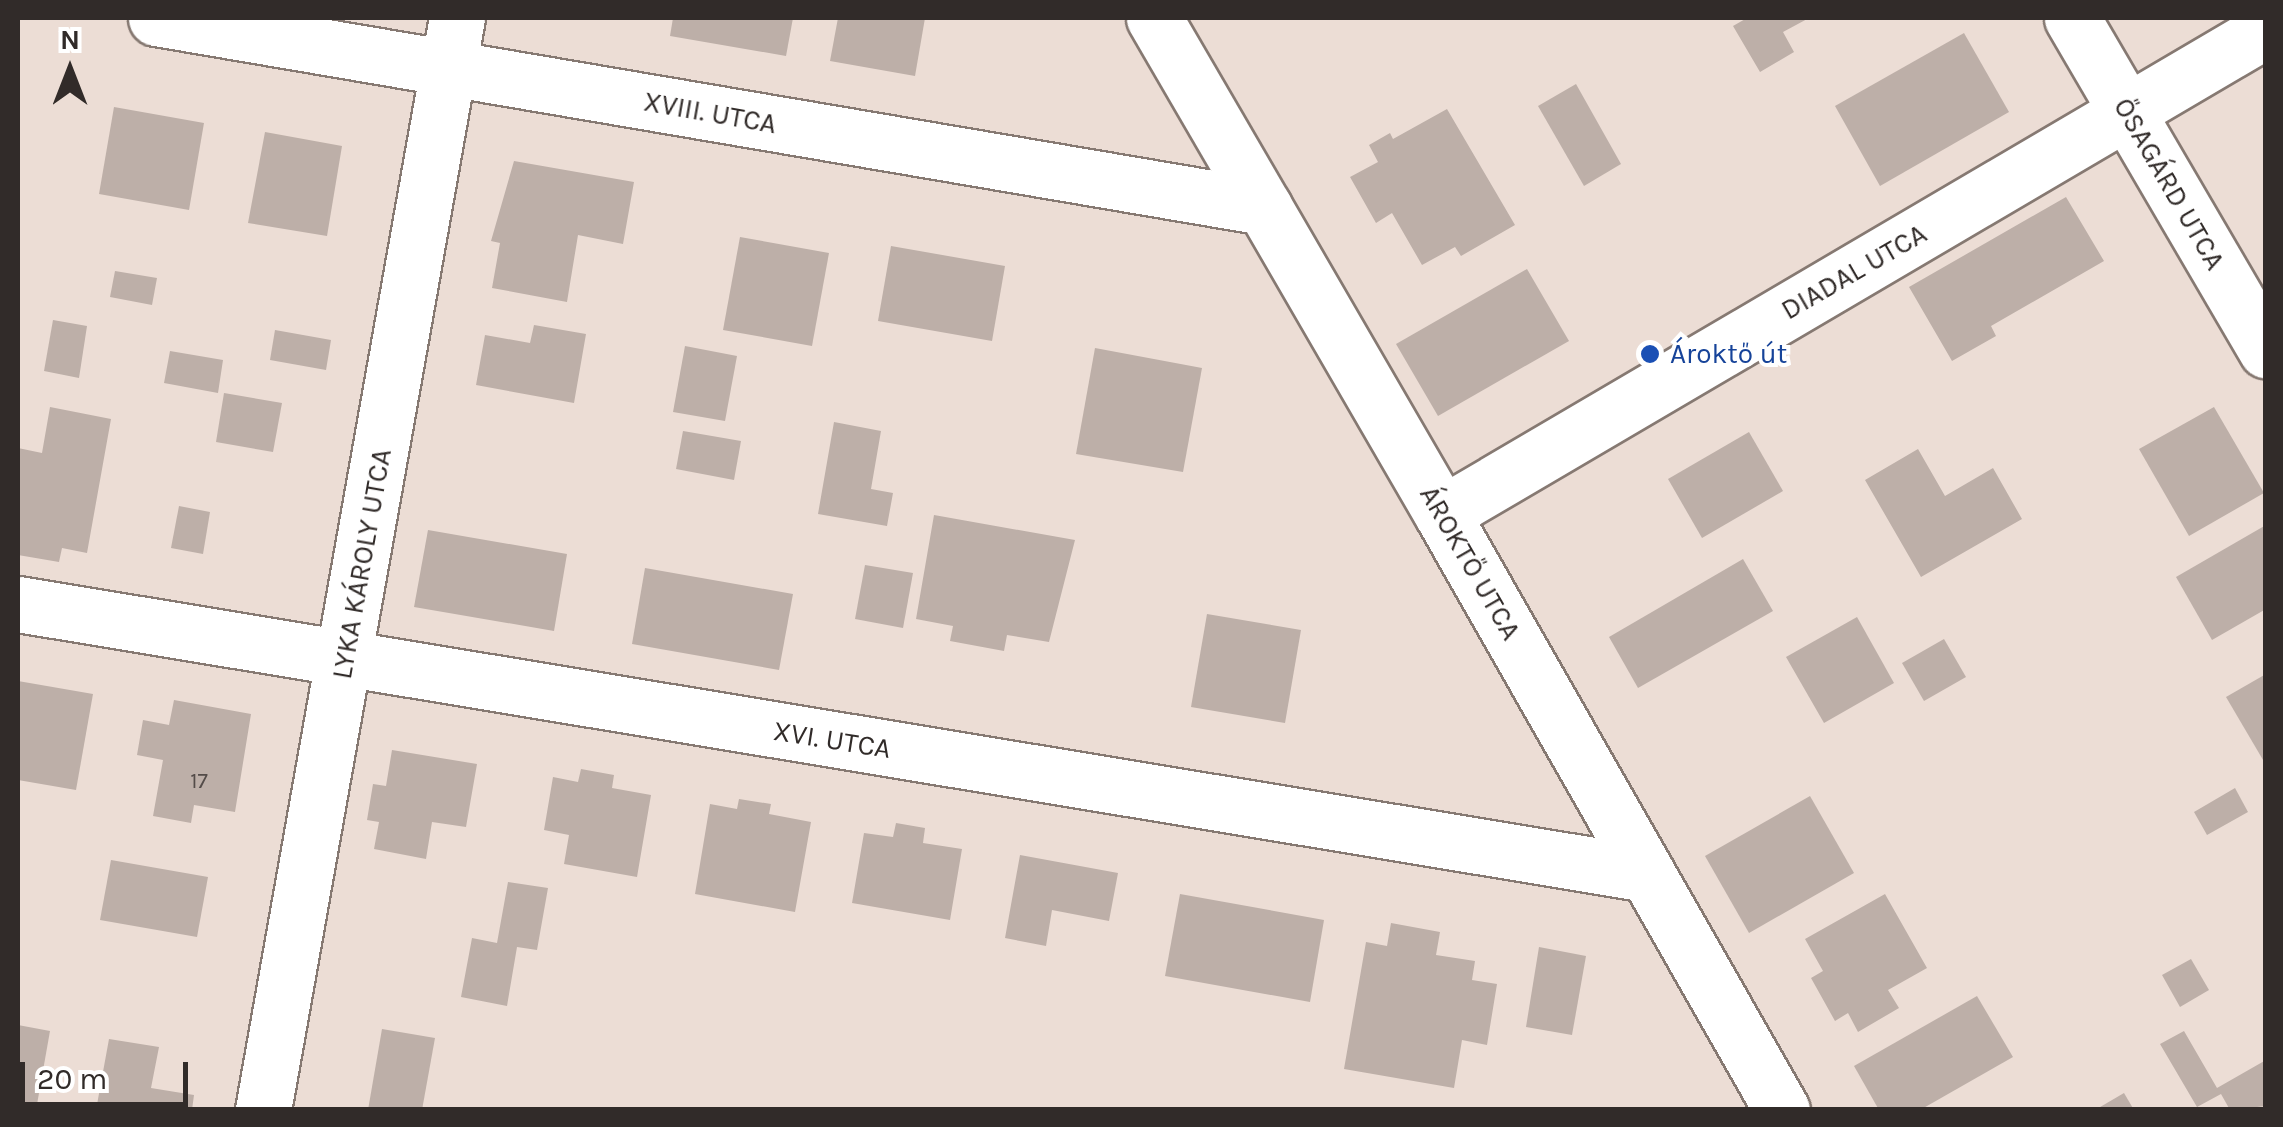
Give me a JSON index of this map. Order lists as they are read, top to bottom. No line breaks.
{"streets":{"street":["XVIII. UTCA","ŐSAGÁRD UTCA","DIADAL UTCA","ÁROKTŐ UTCA","LYKA KÁROLY UTCA","XVI. UTCA"]},"crossings":[["XVIII. UTCA","ÁROKTŐ UTCA"],["XVIII. UTCA","LYKA KÁROLY UTCA"],["ŐSAGÁRD UTCA","DIADAL UTCA"],["DIADAL UTCA","ÁROKTŐ UTCA"],["ÁROKTŐ UTCA","XVI. UTCA"],["LYKA KÁROLY UTCA","XVI. UTCA"]],"places":["Ároktő út"],"house_numbers":["17"],"scale_bar":"20 m","north":"top"}
